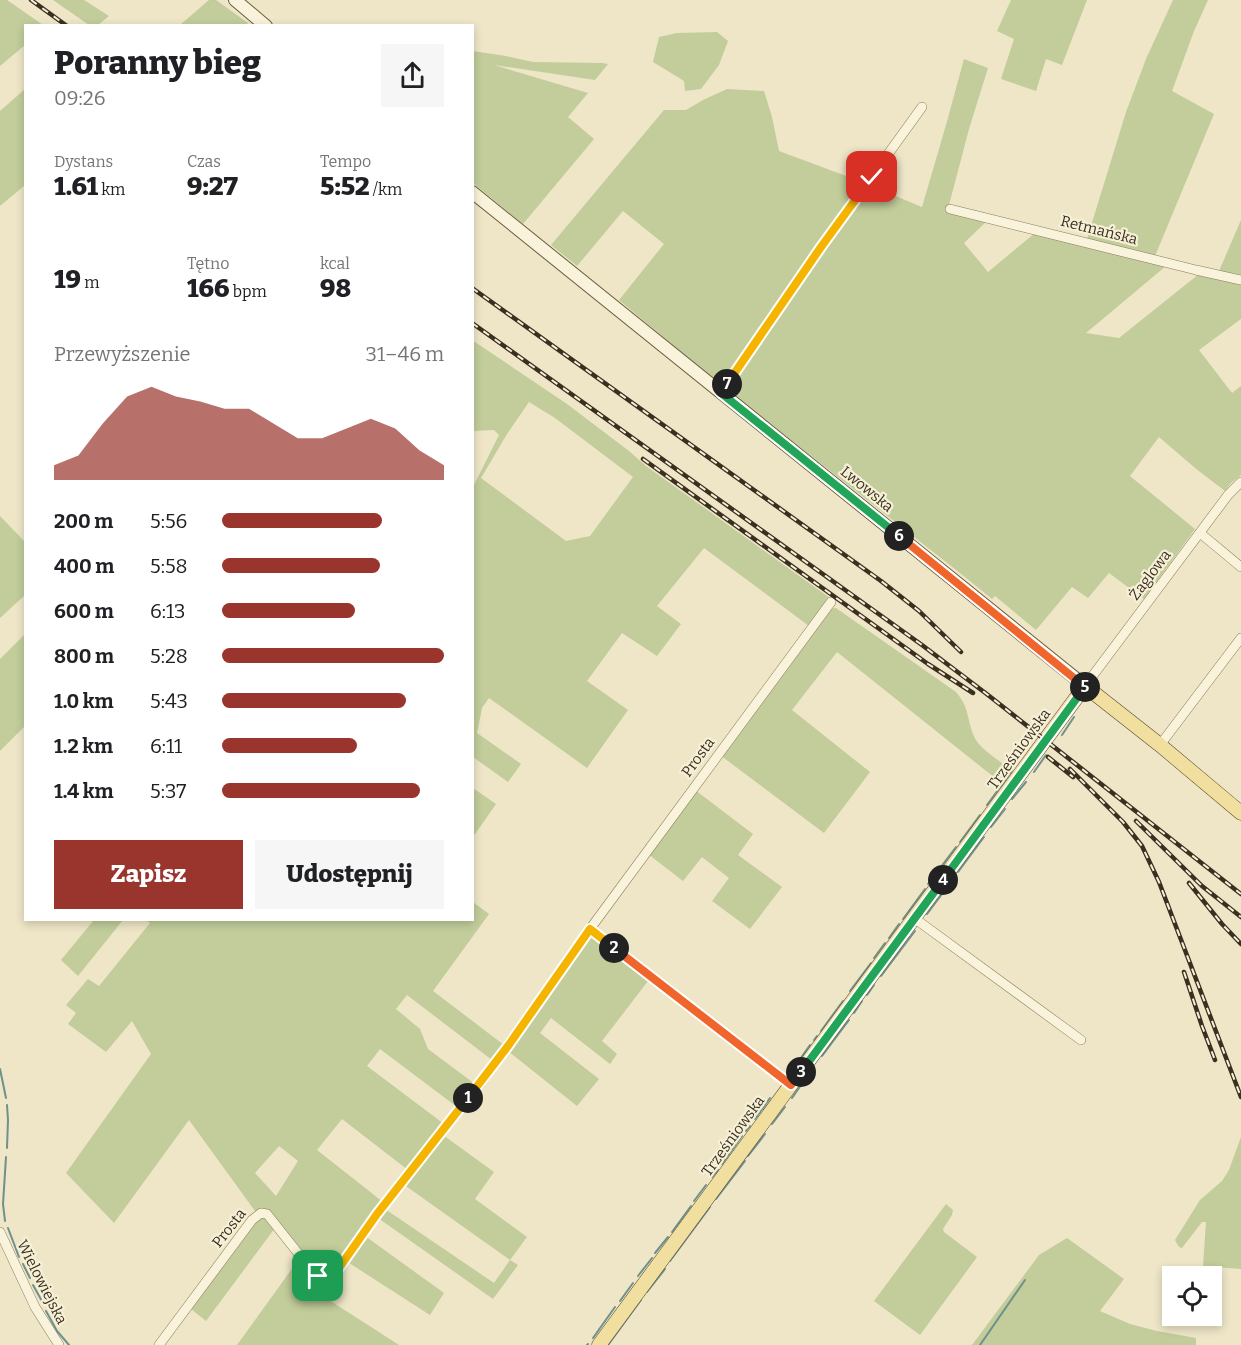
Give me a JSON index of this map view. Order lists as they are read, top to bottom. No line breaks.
{"streets":{"main road":["Lwowska","Trześniowska"],"street":["Retmańska","Żaglowa","Prosta","Wielowiejska"]},"crossings":[["Lwowska","Żaglowa"],["Lwowska","Trześniowska"],["Żaglowa","Trześniowska"]],"page":{"heading":["Poranny bieg","09:26"],"stats":[["Dystans","1.61 km"],["Czas","9:27"],["Tempo","5:52 /km"],["19 m"],["Tętno","166 bpm"],["kcal","98"]],"chart":["Przewyższenie","31–46 m"],"pins":["7","6","5","4","2","3","1"],"list":[{"name":"200 m","note":"5:56"},{"name":"400 m","note":"5:58"},{"name":"600 m","note":"6:13"},{"name":"800 m","note":"5:28"},{"name":"1.0 km","note":"5:43"},{"name":"1.2 km","note":"6:11"},{"name":"1.4 km","note":"5:37"}],"buttons":["Zapisz","Udostępnij"]}}
